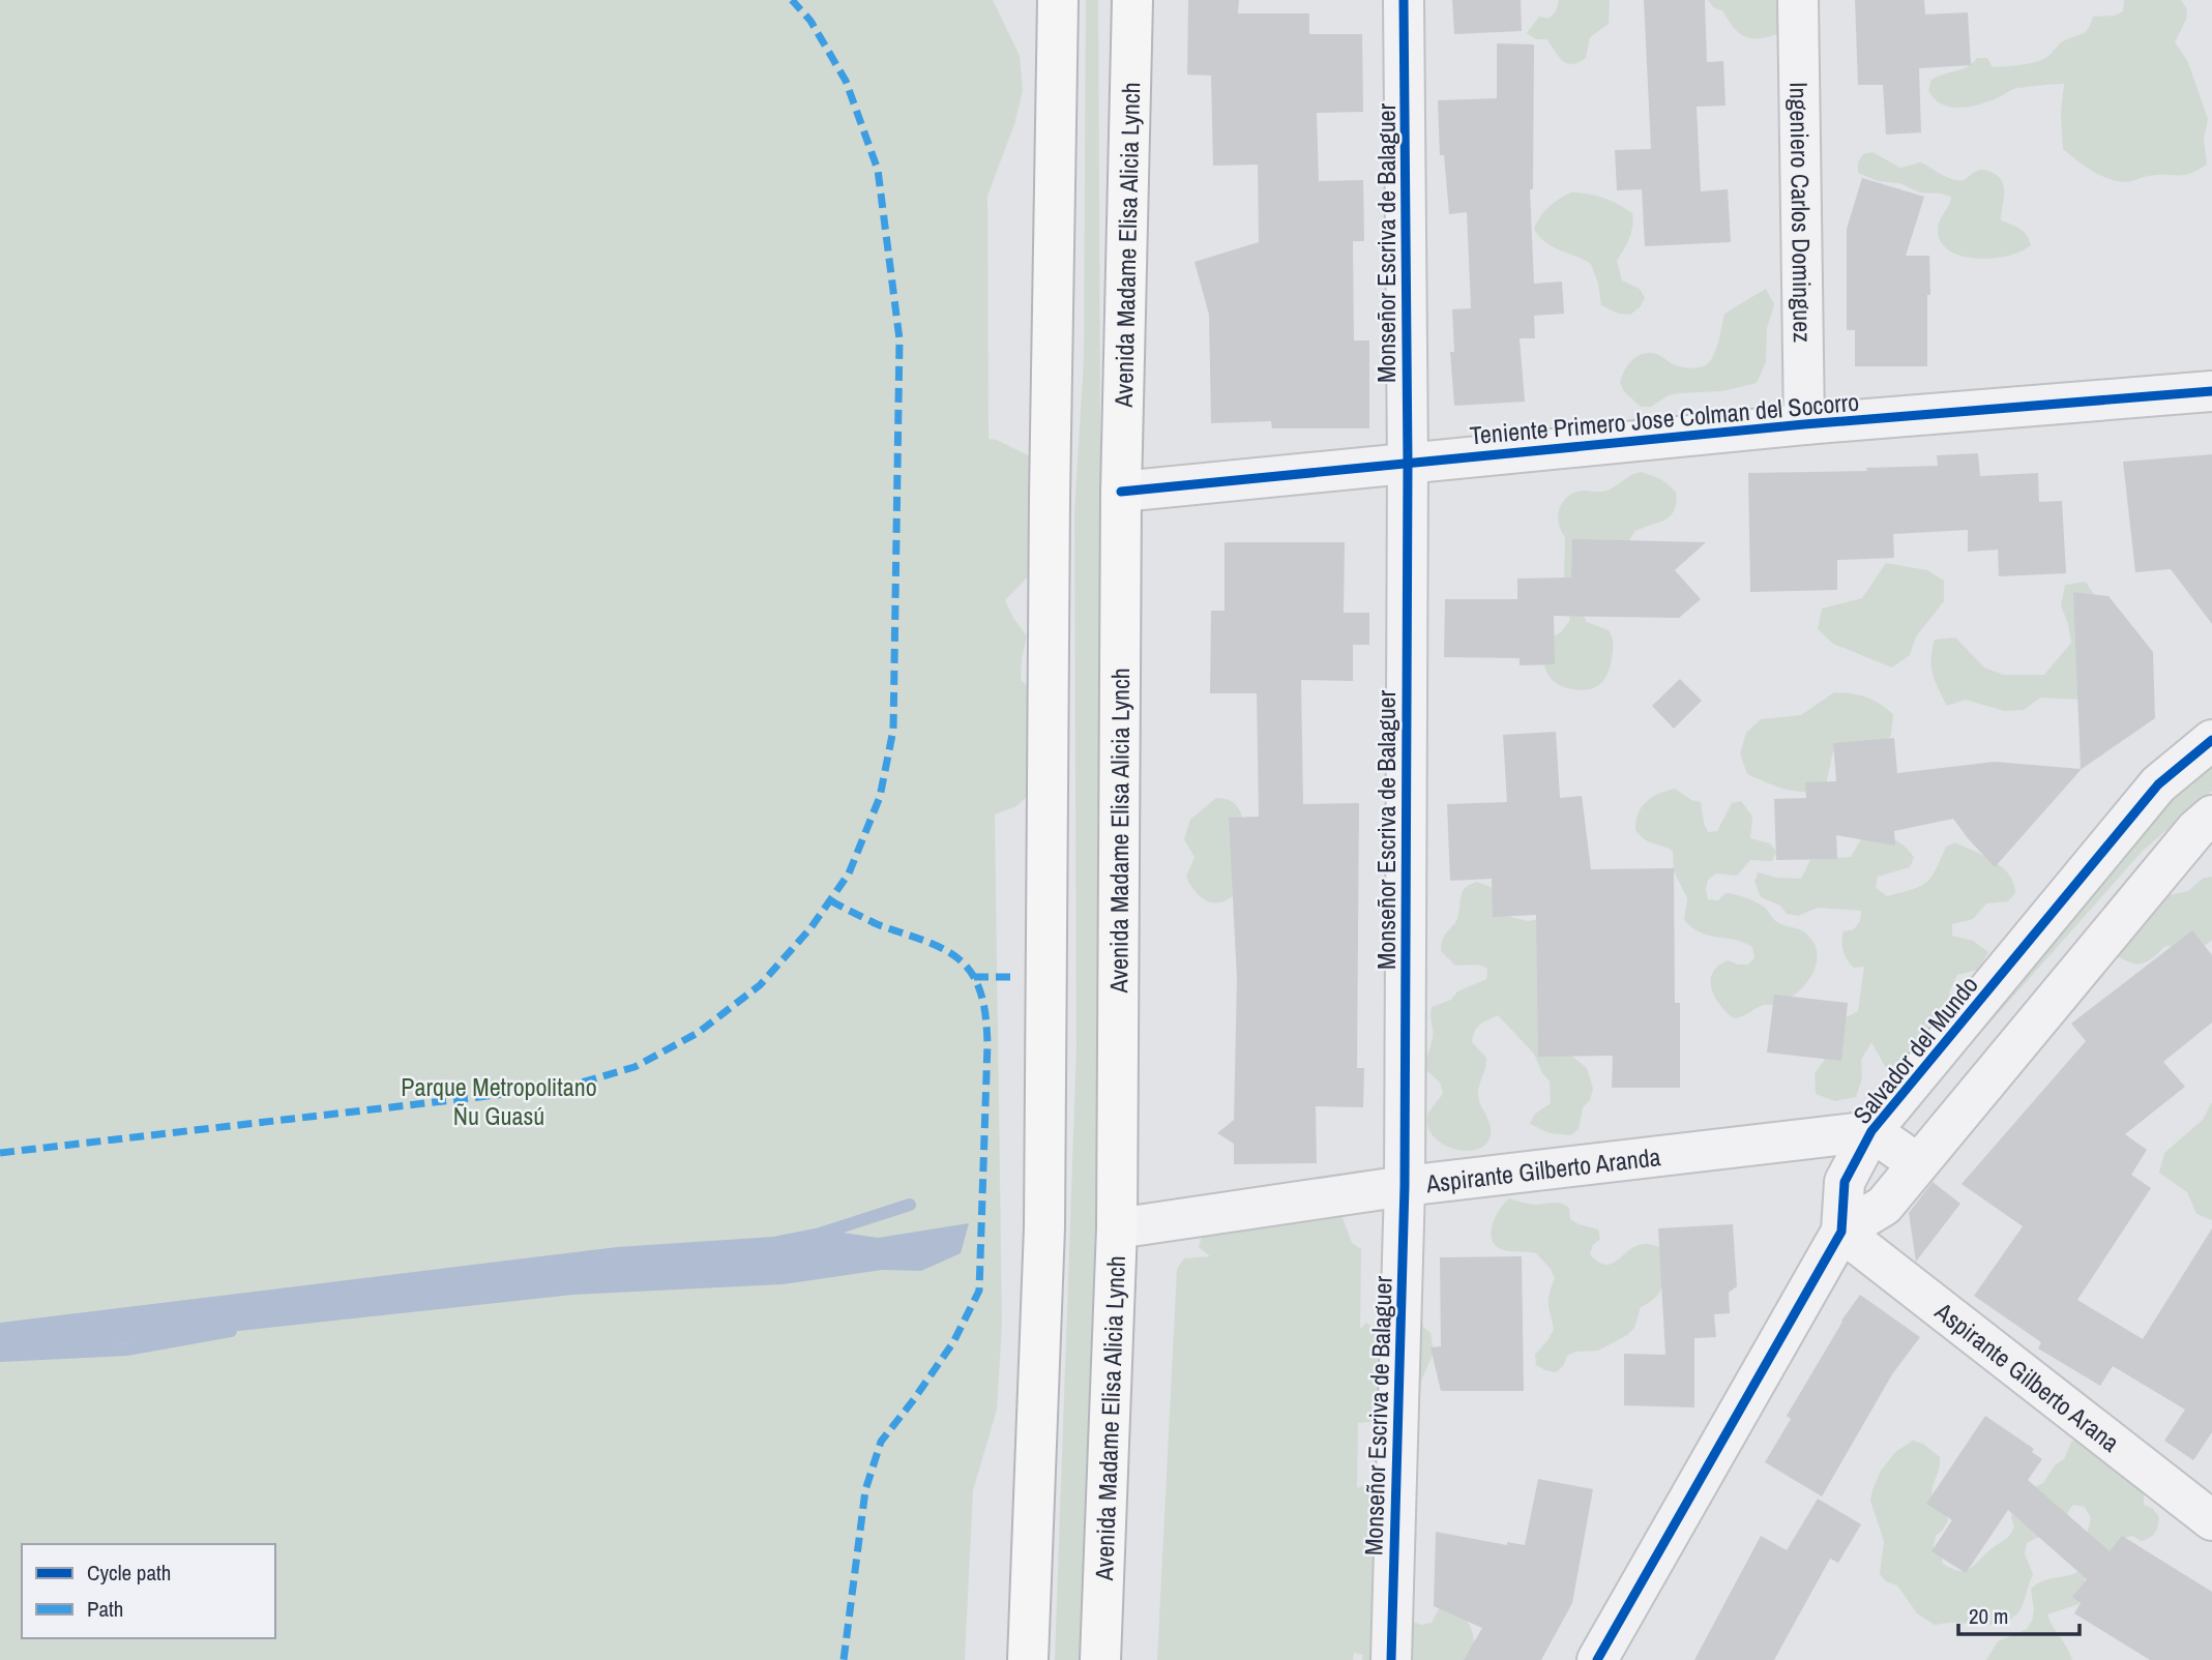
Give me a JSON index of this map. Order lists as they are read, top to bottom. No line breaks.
{"streets":{"highway":["Avenida Madame Elisa Alicia Lynch"],"street":["Ingeniero Carlos Dominguez","Monseñor Escriva de Balaguer","Teniente Primero Jose Colman del Socorro","Salvador del Mundo","Aspirante Gilberto Aranda","Aspirante Gilberto Arana"]},"crossings":[["Ingeniero Carlos Dominguez","Teniente Primero Jose Colman del Socorro"],["Avenida Madame Elisa Alicia Lynch","Teniente Primero Jose Colman del Socorro"],["Avenida Madame Elisa Alicia Lynch","Aspirante Gilberto Aranda"],["Monseñor Escriva de Balaguer","Teniente Primero Jose Colman del Socorro"],["Monseñor Escriva de Balaguer","Aspirante Gilberto Aranda"],["Salvador del Mundo","Aspirante Gilberto Aranda"],["Salvador del Mundo","Aspirante Gilberto Arana"]],"parks":["Parque Metropolitano Ñu Guasú"],"legend":["Cycle path","Path"],"scale_bar":"20 m"}
